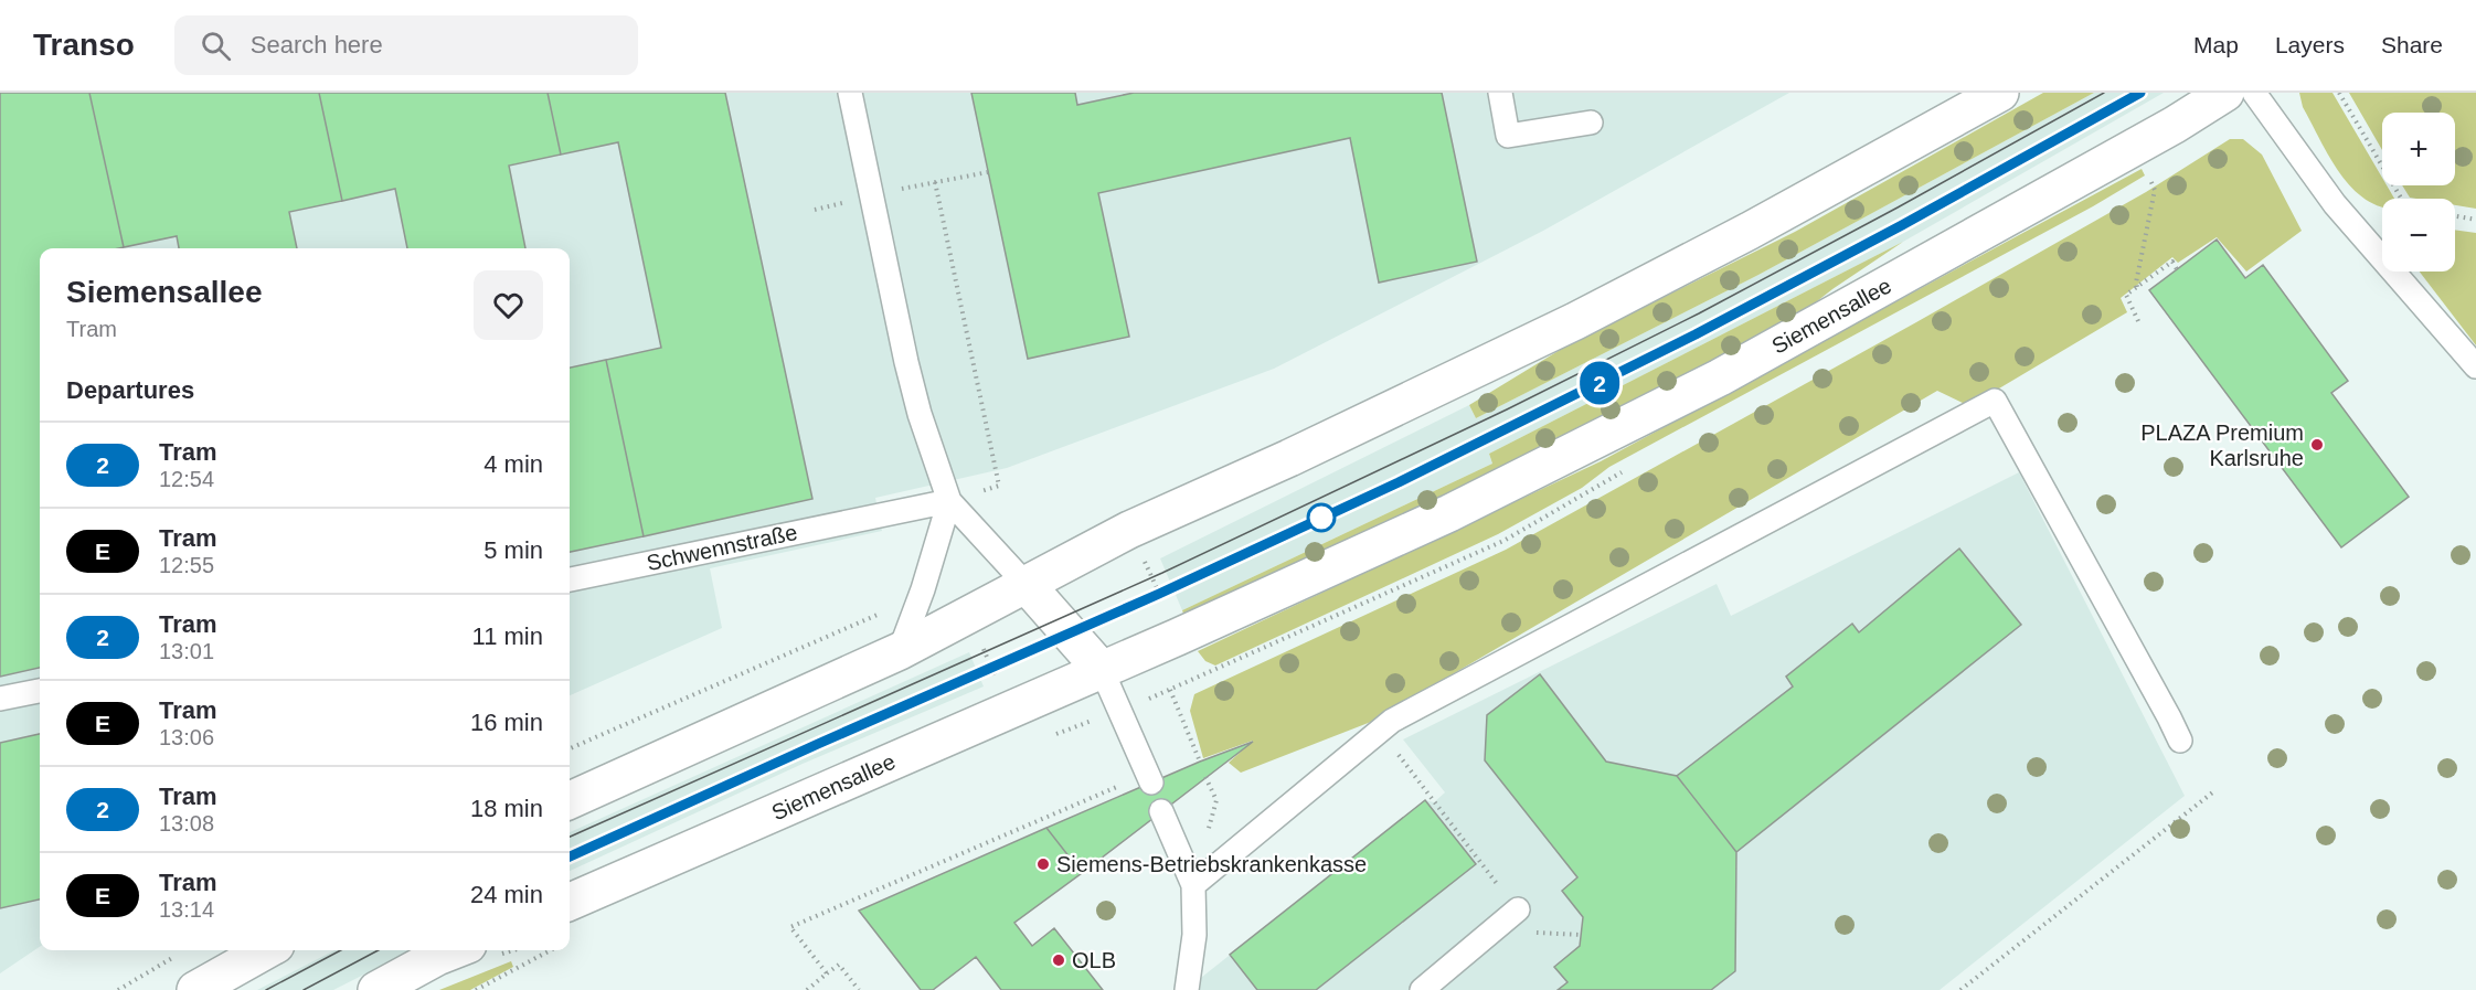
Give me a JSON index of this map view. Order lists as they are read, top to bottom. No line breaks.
{"streets":{"main road":["Siemensallee"],"lane":["Schwennstraße"]},"places":["PLAZA Premium Karlsruhe","Siemens-Betriebskrankenkasse","OLB"],"lines":["tram line 2"],"page":{"header":"Transo","search":"Search here","nav":["Map","Layers","Share"],"on_map":"2","map_buttons":["+","−"],"heading":[["Siemensallee","Tram"],"Departures"],"list":[{"mark":"2","name":"Tram","note":"12:54","value":"4 min"},{"mark":"E","name":"Tram","note":"12:55","value":"5 min"},{"mark":"2","name":"Tram","note":"13:01","value":"11 min"},{"mark":"E","name":"Tram","note":"13:06","value":"16 min"},{"mark":"2","name":"Tram","note":"13:08","value":"18 min"},{"mark":"E","name":"Tram","note":"13:14","value":"24 min"}]}}
